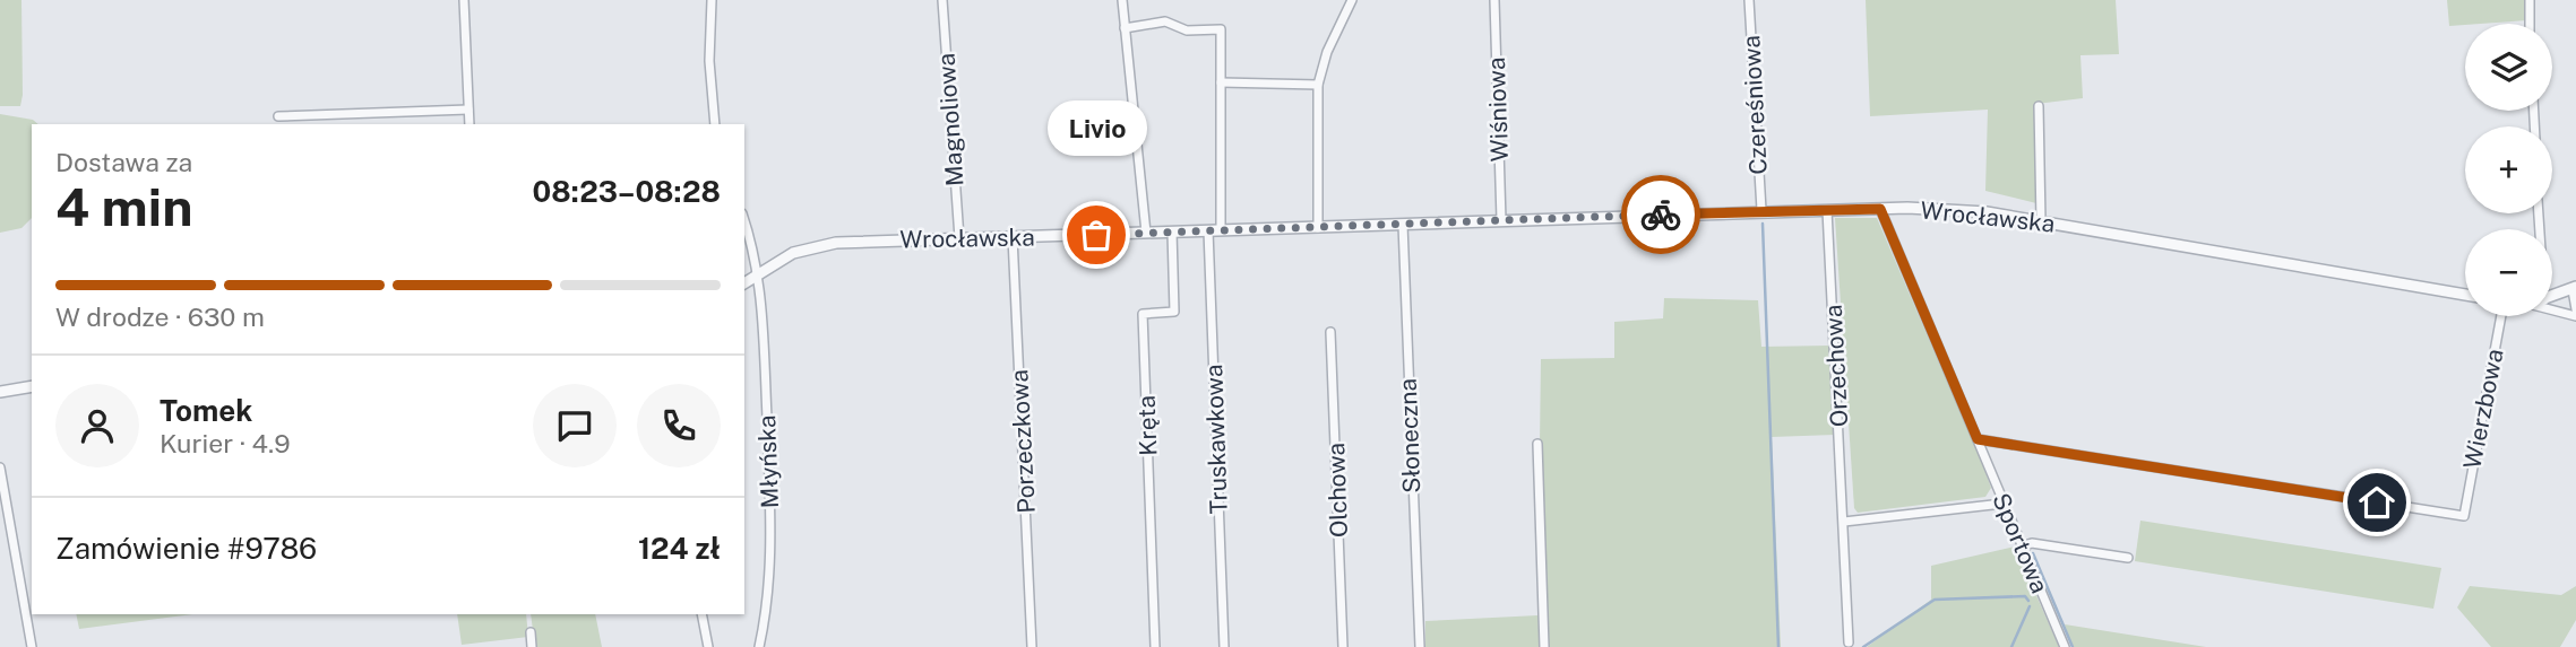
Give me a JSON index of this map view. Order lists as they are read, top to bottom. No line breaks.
{"streets":{"street":["Czereśniowa","Wiśniowa","Magnoliowa","Wrocławska","Orzechowa","Wierzbowa","Kręta","Słoneczna","Truskawkowa","Porzeczkowa","Młyńska","Olchowa","Sportowa"]},"crossings":[["Czereśniowa","Wrocławska"],["Wiśniowa","Wrocławska"],["Magnoliowa","Wrocławska"],["Wrocławska","Orzechowa"],["Wrocławska","Kręta"],["Wrocławska","Słoneczna"],["Wrocławska","Truskawkowa"],["Wrocławska","Porzeczkowa"],["Wrocławska","Młyńska"],["Wrocławska","Sportowa"],["Wierzbowa","Sportowa"]],"places":["Livio"],"page":{"map_buttons":["+","−"],"bubble":"Livio","heading":["4 min","Dostawa za","08:23–08:28"],"panel":["Tomek","Kurier · 4.9","Zamówienie #9786","124 zł"],"bar":"W drodze · 630 m"}}
